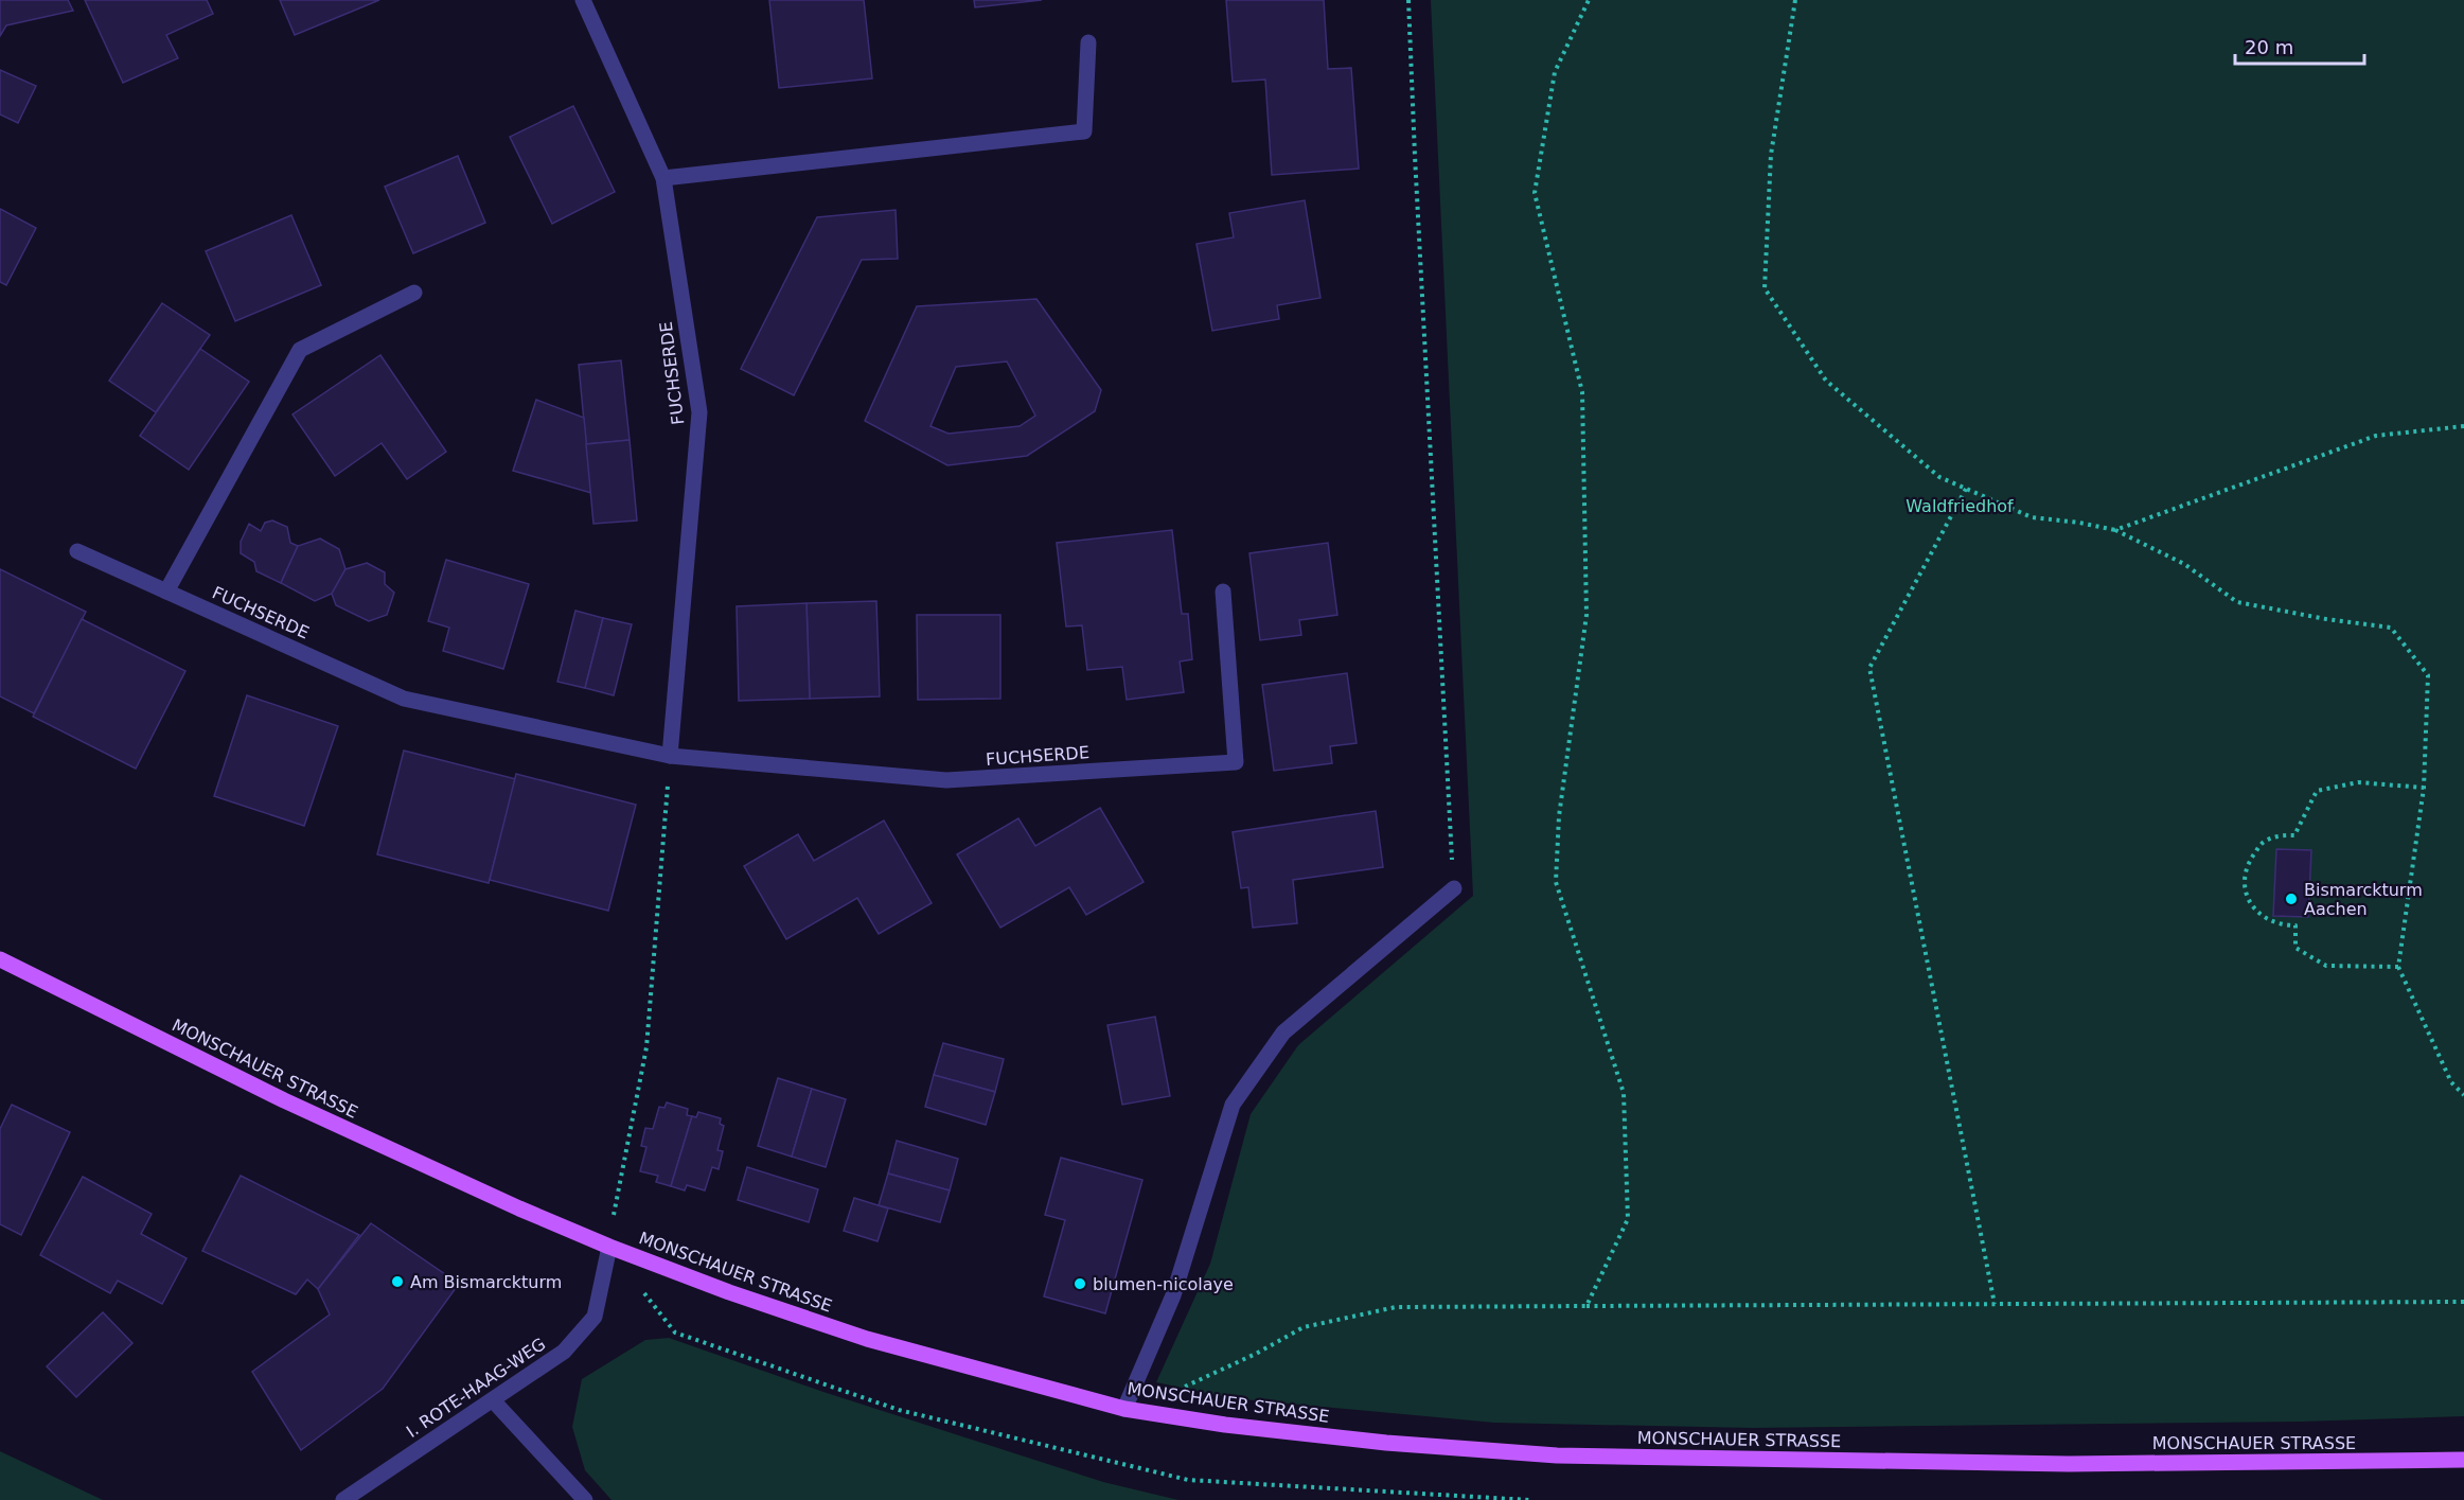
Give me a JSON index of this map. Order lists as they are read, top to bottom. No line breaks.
{"streets":{"main road":["MONSCHAUER STRASSE"],"street":["FUCHSERDE","I. ROTE-HAAG-WEG"]},"crossings":[["MONSCHAUER STRASSE","I. ROTE-HAAG-WEG"]],"parks":["Waldfriedhof"],"places":["Bismarckturm Aachen","Am Bismarckturm","blumen-nicolaye"],"scale_bar":"20 m"}
